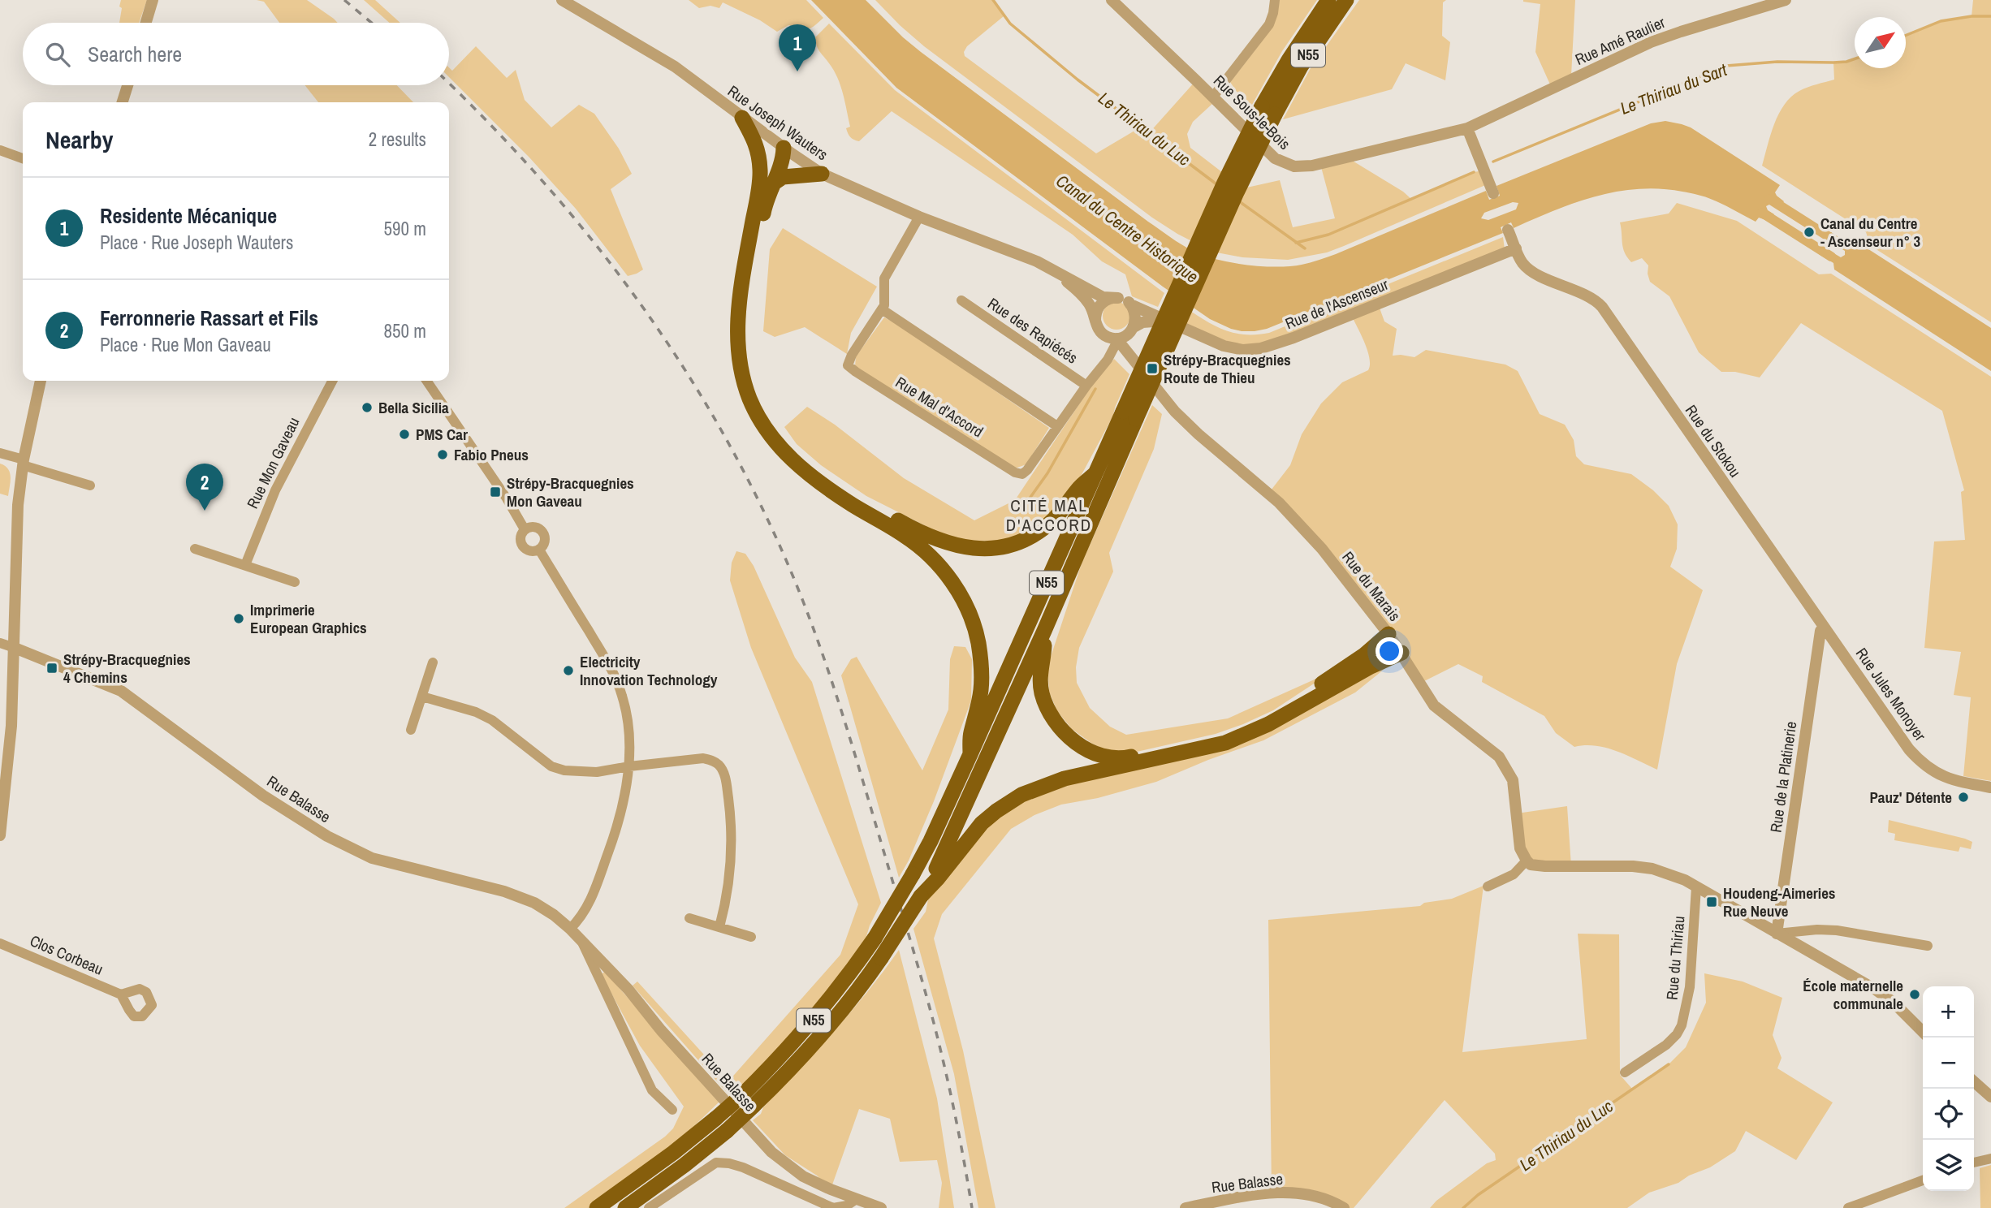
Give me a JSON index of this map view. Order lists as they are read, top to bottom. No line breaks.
{"streets":{"highway":["N55"],"street":["Rue Amé Raulier","Rue Sous-le-Bois","Rue Joseph Wauters","Rue de l'Ascenseur","Rue des Rapiécés","Rue Mal d'Accord","Rue du Stokou","Rue Mon Gaveau","Rue du Marais","Rue Jules Monoyer","Rue de la Platinerie","Rue Balasse","Clos Corbeau","Rue du Thiriau"]},"crossings":[["Rue Amé Raulier","Rue Sous-le-Bois"],["Rue Joseph Wauters","Rue de l'Ascenseur"],["Rue Joseph Wauters","Rue Mal d'Accord"],["Rue Joseph Wauters","Rue du Marais"],["Rue de l'Ascenseur","Rue du Stokou"],["Rue de l'Ascenseur","Rue du Marais"],["Rue des Rapiécés","Rue Mal d'Accord"],["Rue du Stokou","Rue Jules Monoyer"],["Rue du Stokou","Rue de la Platinerie"]],"districts":["CITÉ MAL D'ACCORD"],"water":["Le Thiriau du Sart","Le Thiriau du Luc","Canal du Centre Historique"],"places":{"other":["Canal du Centre - Ascenseur n° 3","Bella Sicilia","PMS Car","Fabio Pneus","Imprimerie European Graphics","Electricity Innovation Technology","Pauz' Détente","École maternelle communale"],"transit":["Strépy-Bracquegnies Route de Thieu","Strépy-Bracquegnies Mon Gaveau","Strépy-Bracquegnies 4 Chemins","Houdeng-Aimeries Rue Neuve"]},"north":"top right","page":{"search":"Search here","pins":["1","2"],"heading":["Nearby","2 results"],"list":[{"mark":"1","name":"Residente Mécanique","note":"Place · Rue Joseph Wauters","value":"590 m"},{"mark":"2","name":"Ferronnerie Rassart et Fils","note":"Place · Rue Mon Gaveau","value":"850 m"}],"map_buttons":["+","−"]}}
